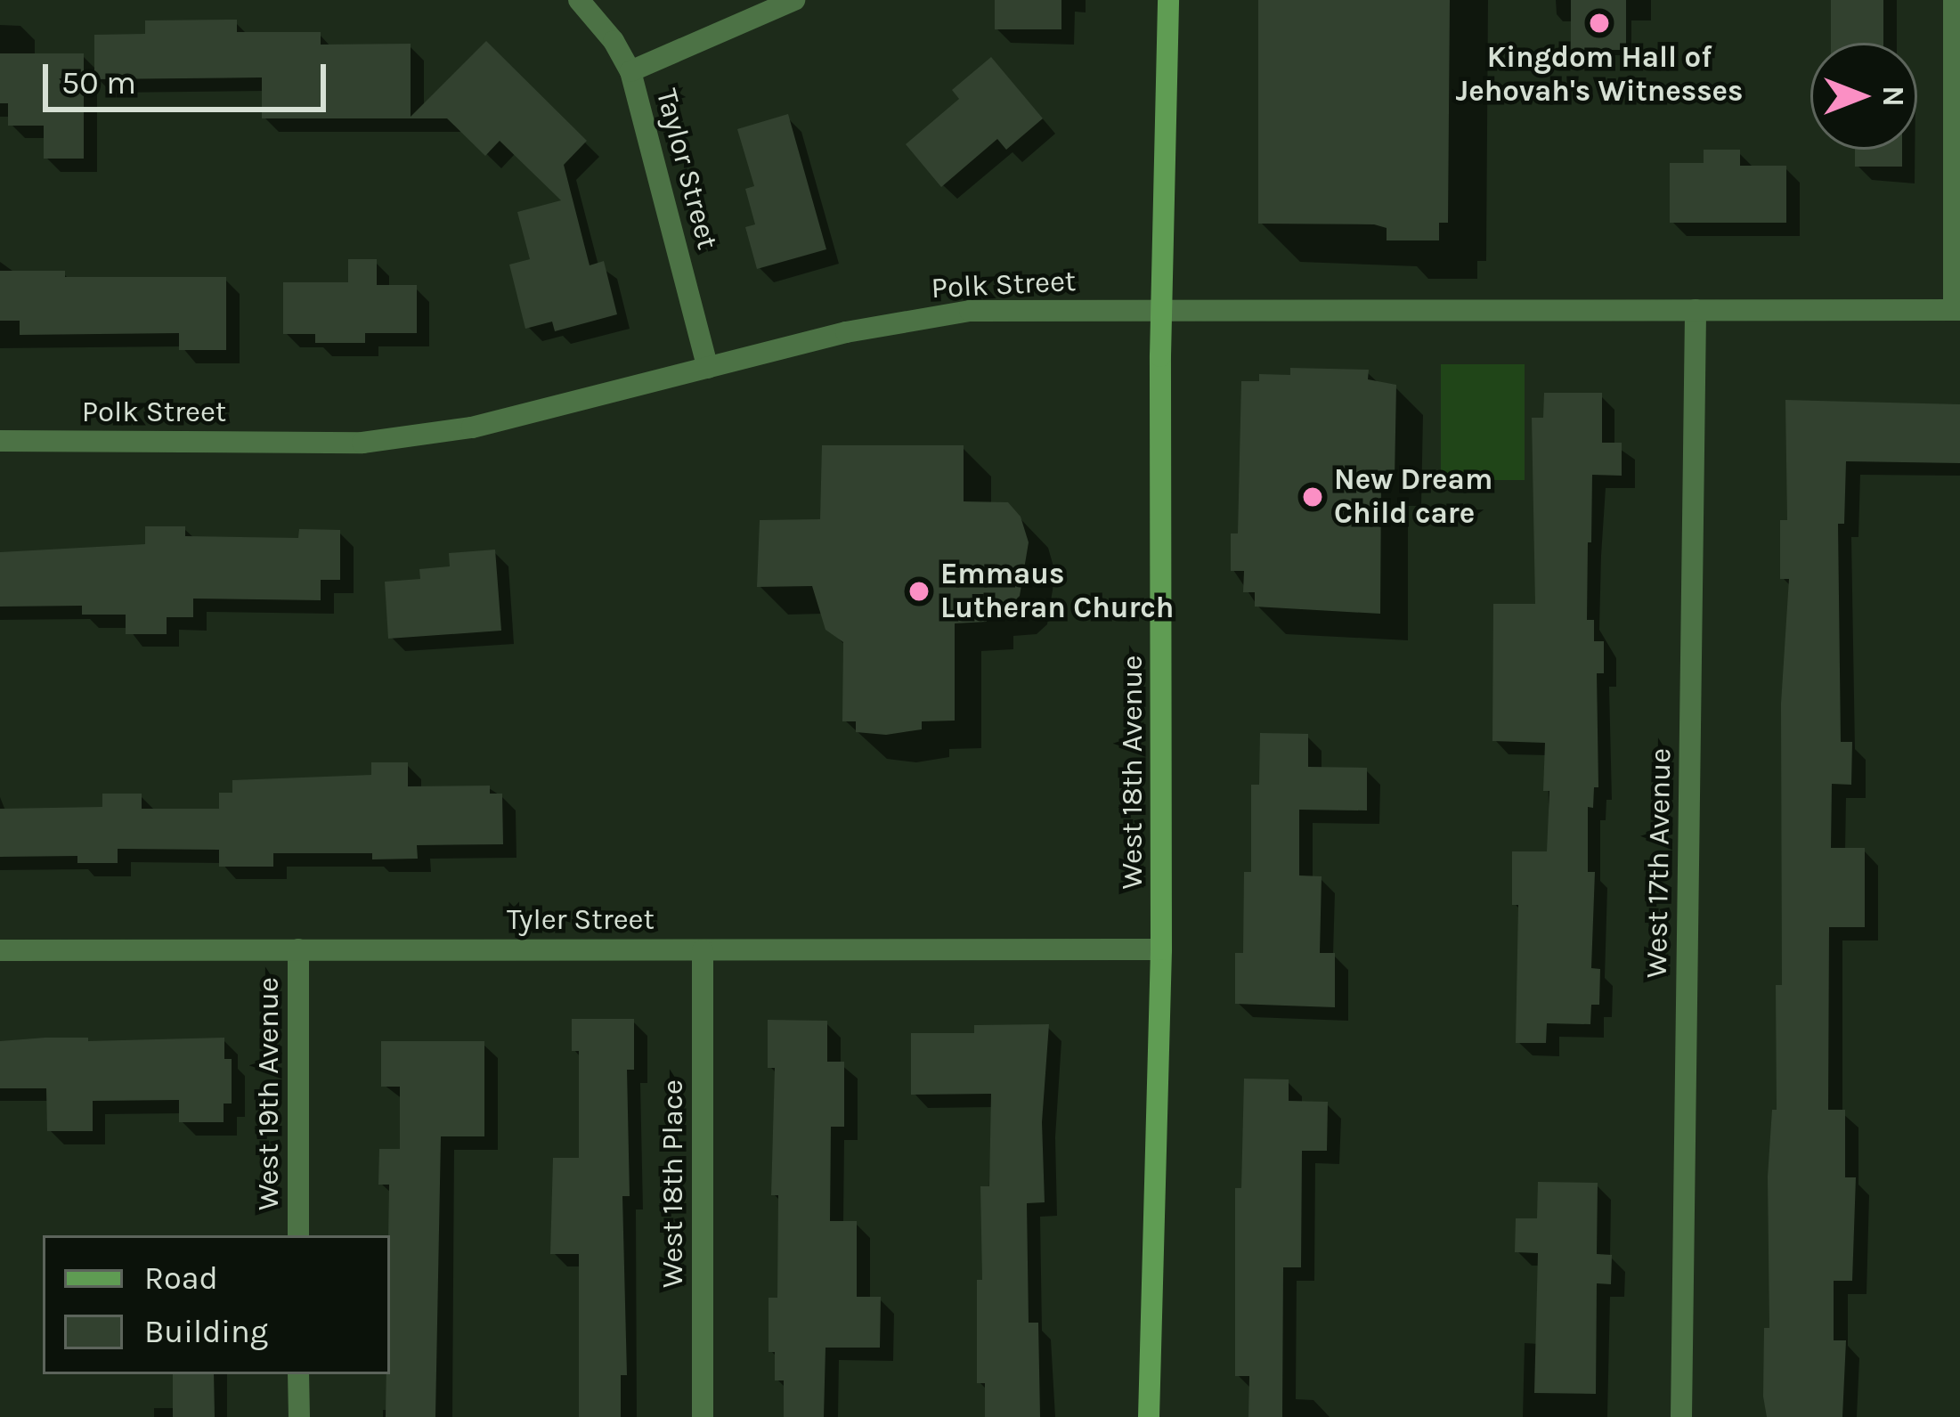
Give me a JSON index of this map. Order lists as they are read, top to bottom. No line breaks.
{"streets":{"main road":["West 18th Avenue"],"street":["Taylor Street","Polk Street","West 17th Avenue","Tyler Street","West 19th Avenue","West 18th Place"]},"crossings":[["Taylor Street","Polk Street"],["Polk Street","West 18th Avenue"],["Polk Street","West 17th Avenue"],["West 18th Avenue","Tyler Street"],["Tyler Street","West 19th Avenue"],["Tyler Street","West 18th Place"]],"places":["Kingdom Hall of Jehovah's Witnesses","New Dream Child care","Emmaus Lutheran Church"],"legend":["Road","Building"],"scale_bar":"50 m","north":"right"}
